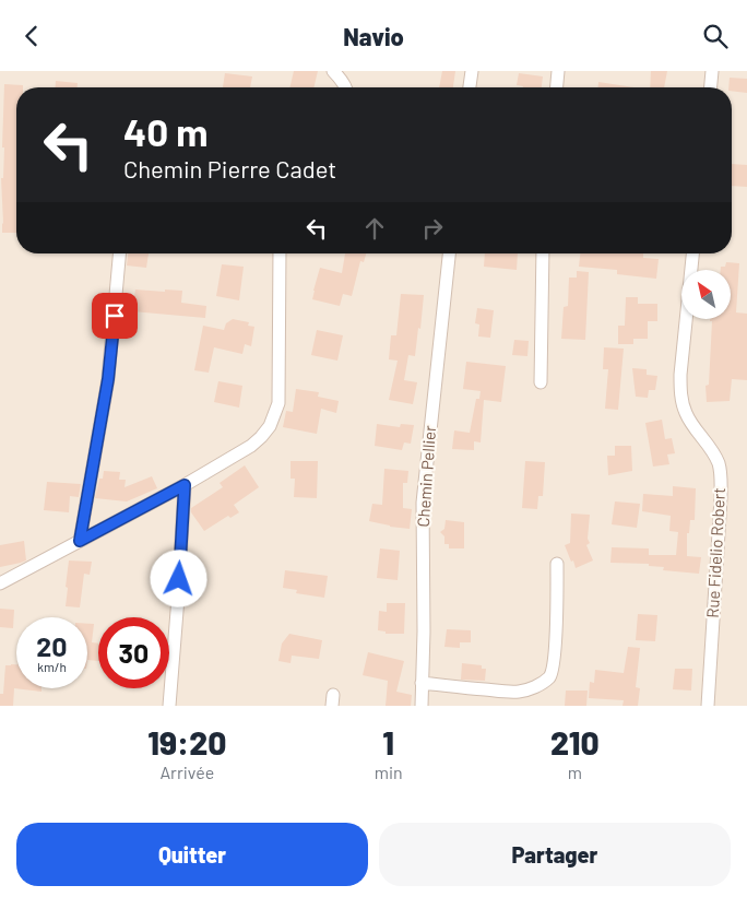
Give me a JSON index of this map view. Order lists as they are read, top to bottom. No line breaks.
{"streets":{"street":["Chemin Pellier","Rue Fidelio Robert"]},"north":"top left","page":{"header":"Navio","turn":["40 m","Chemin Pierre Cadet"],"speed":"20 km/h","limit":"30","eta":["19:20","Arrivée","1","min","210","m"],"buttons":["Quitter","Partager"]}}
